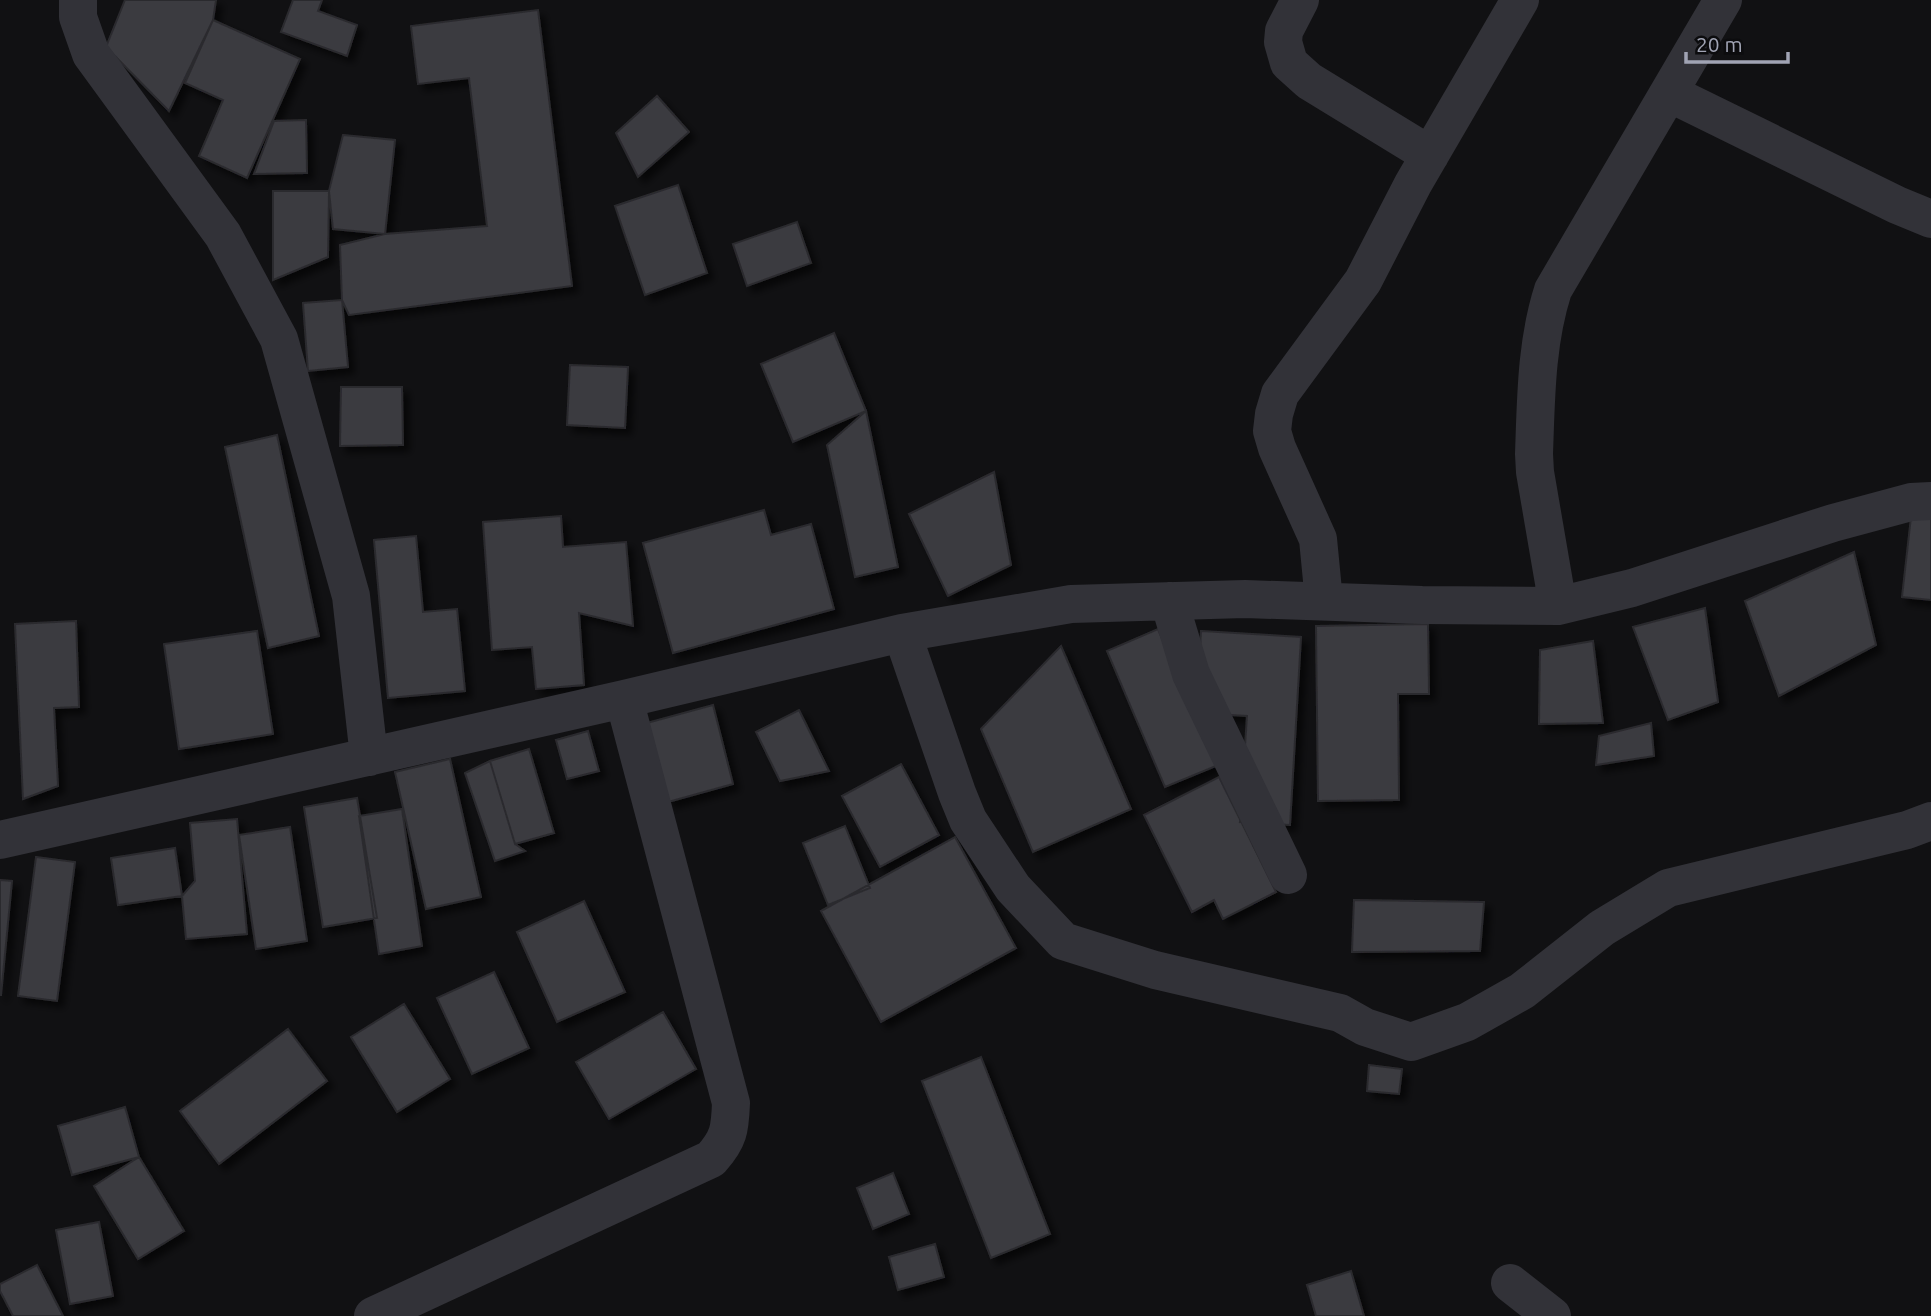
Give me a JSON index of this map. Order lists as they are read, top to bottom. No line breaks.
{"scale_bar":"20 m"}
